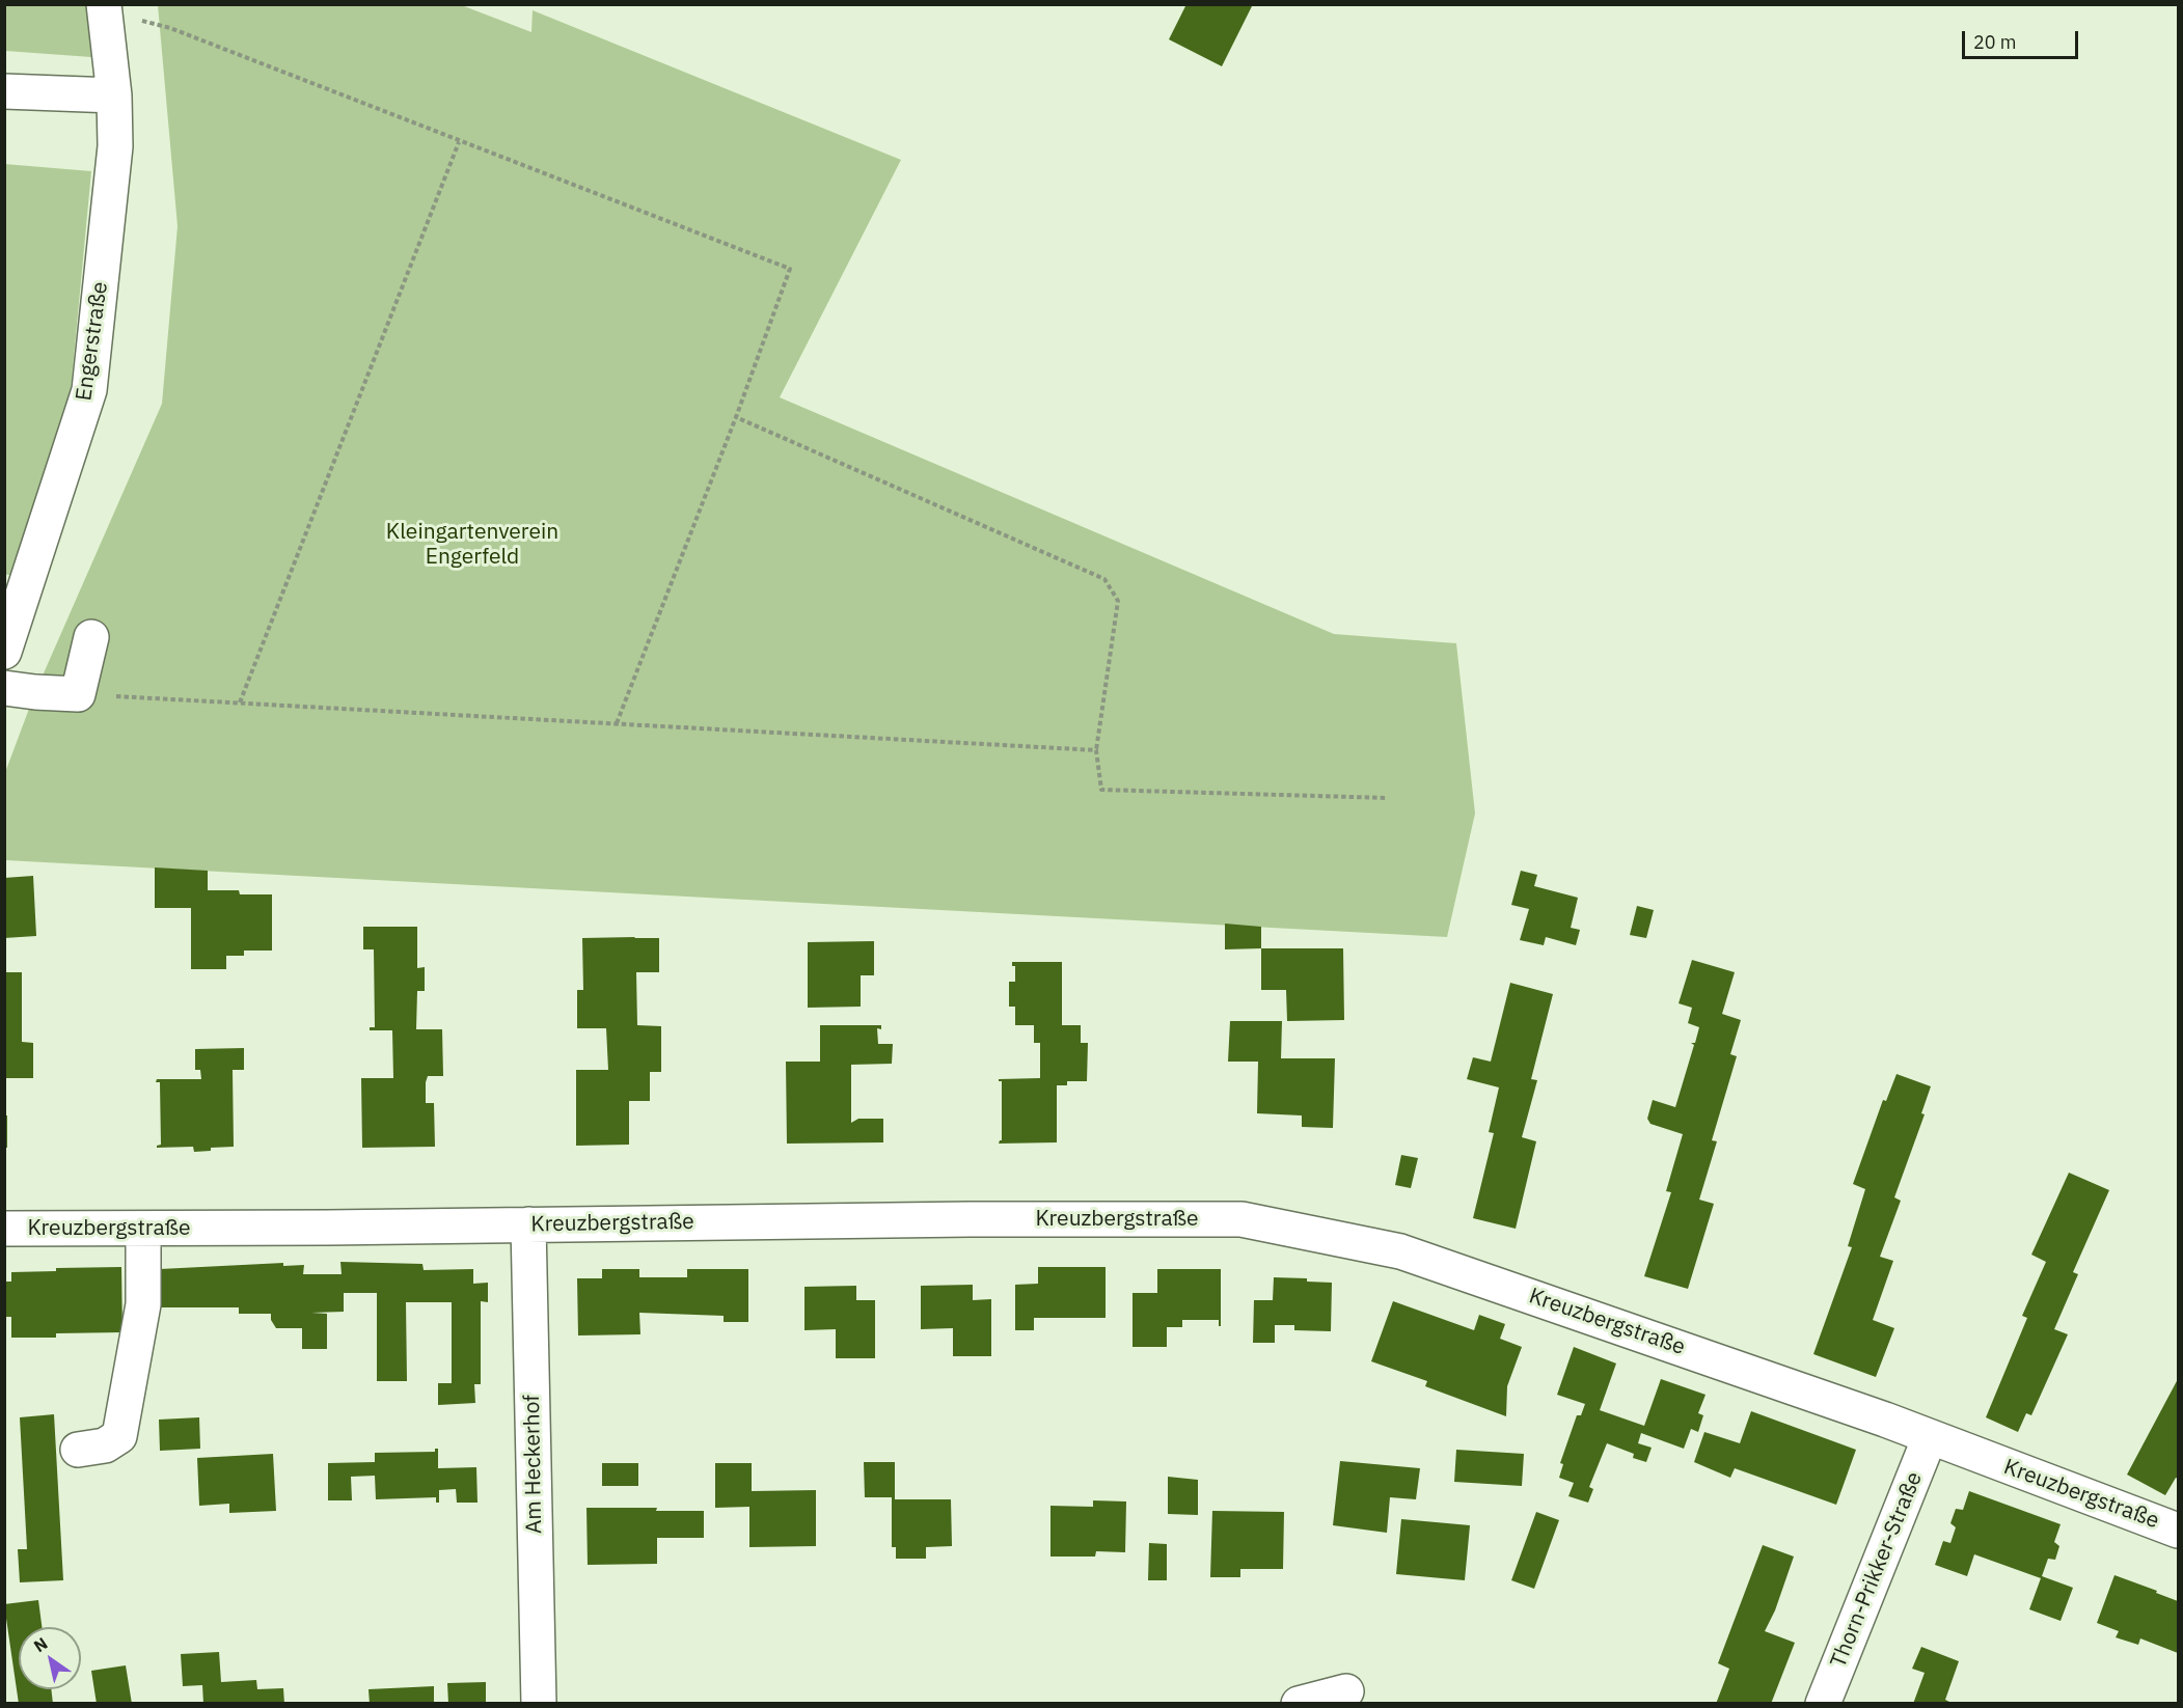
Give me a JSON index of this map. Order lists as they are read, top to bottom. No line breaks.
{"streets":{"street":["Engerstraße","Kreuzbergstraße","Am Heckerhof","Thorn-Prikker-Straße"]},"crossings":[["Kreuzbergstraße","Am Heckerhof"],["Kreuzbergstraße","Thorn-Prikker-Straße"]],"parks":["Kleingartenverein Engerfeld"],"scale_bar":"20 m","north":"top left"}
